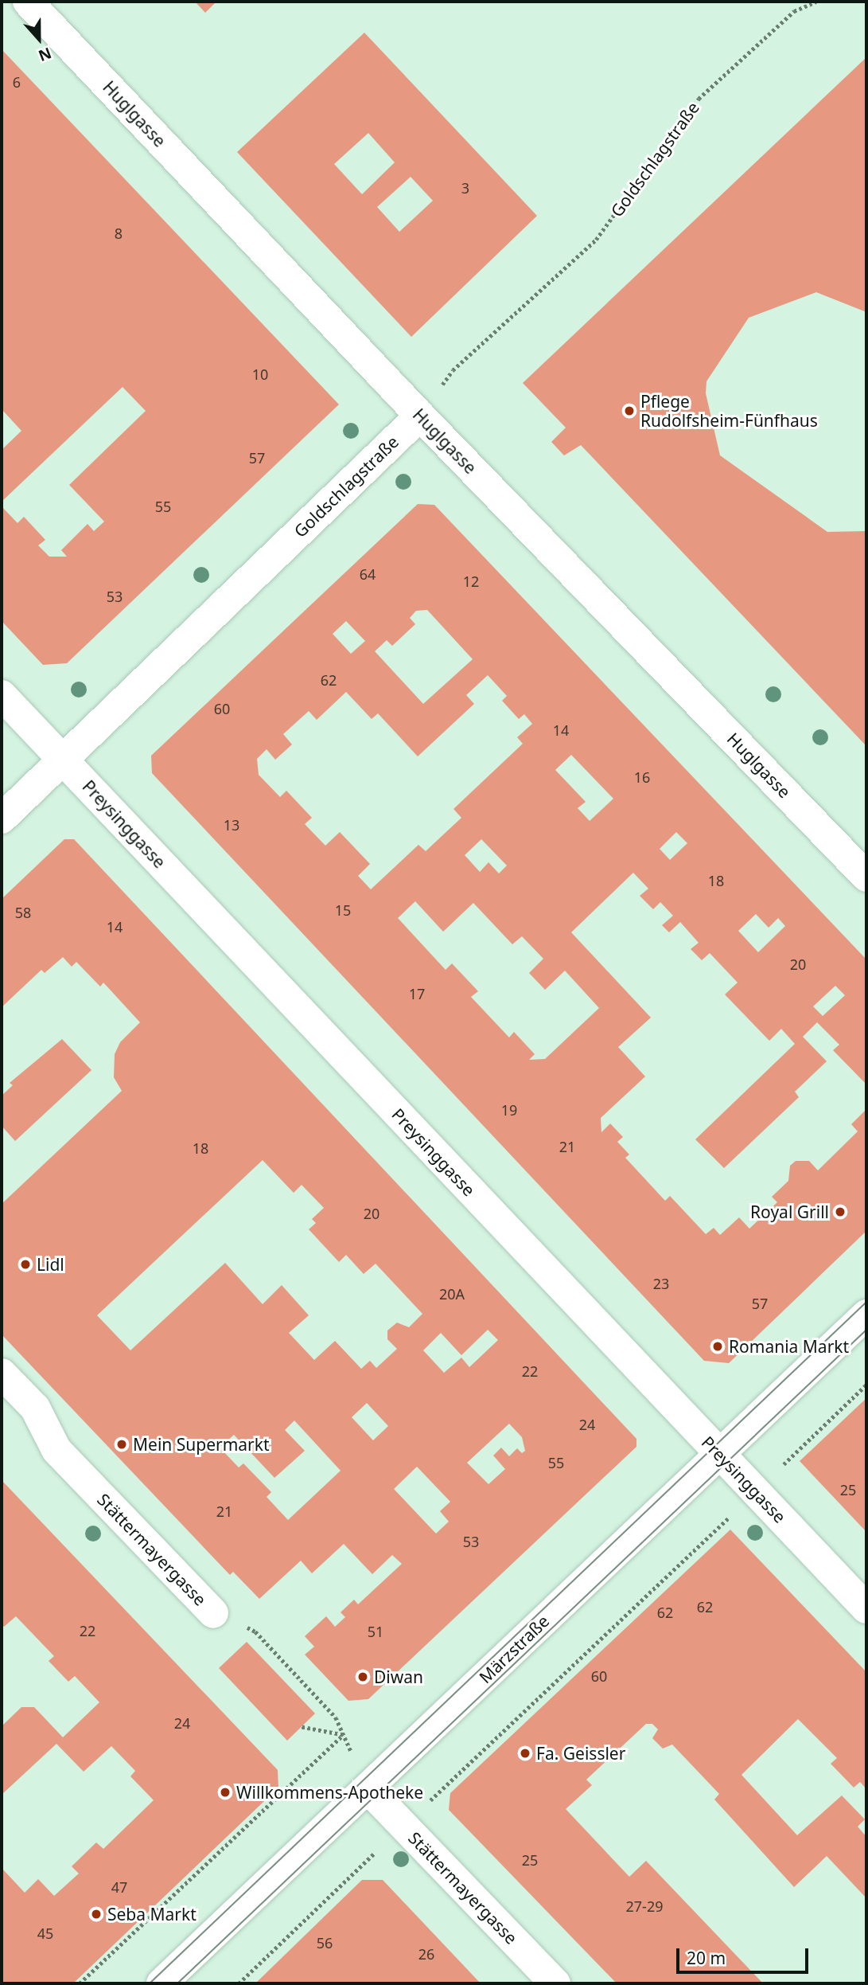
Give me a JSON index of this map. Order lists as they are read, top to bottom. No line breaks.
{"streets":{"street":["Huglgasse","Goldschlagstraße","Preysinggasse","Stättermayergasse","Märzstraße"]},"crossings":[["Huglgasse","Goldschlagstraße"],["Goldschlagstraße","Preysinggasse"],["Preysinggasse","Märzstraße"],["Stättermayergasse","Märzstraße"]],"places":["Pflege Rudolfsheim-Fünfhaus","Royal Grill","Lidl","Romania Markt","Mein Supermarkt","Diwan","Fa. Geissler","Willkommens-Apotheke","Seba Markt"],"house_numbers":["6","3","8","10","57","55","64","12","53","62","60","14","16","13","18","15","58","14","20","17","19","21","18","20","23","20A","57","22","24","55","25","21","53","62","62","22","51","60","24","25","47","27-29","45","56","26"],"scale_bar":"20 m","north":"bottom"}
